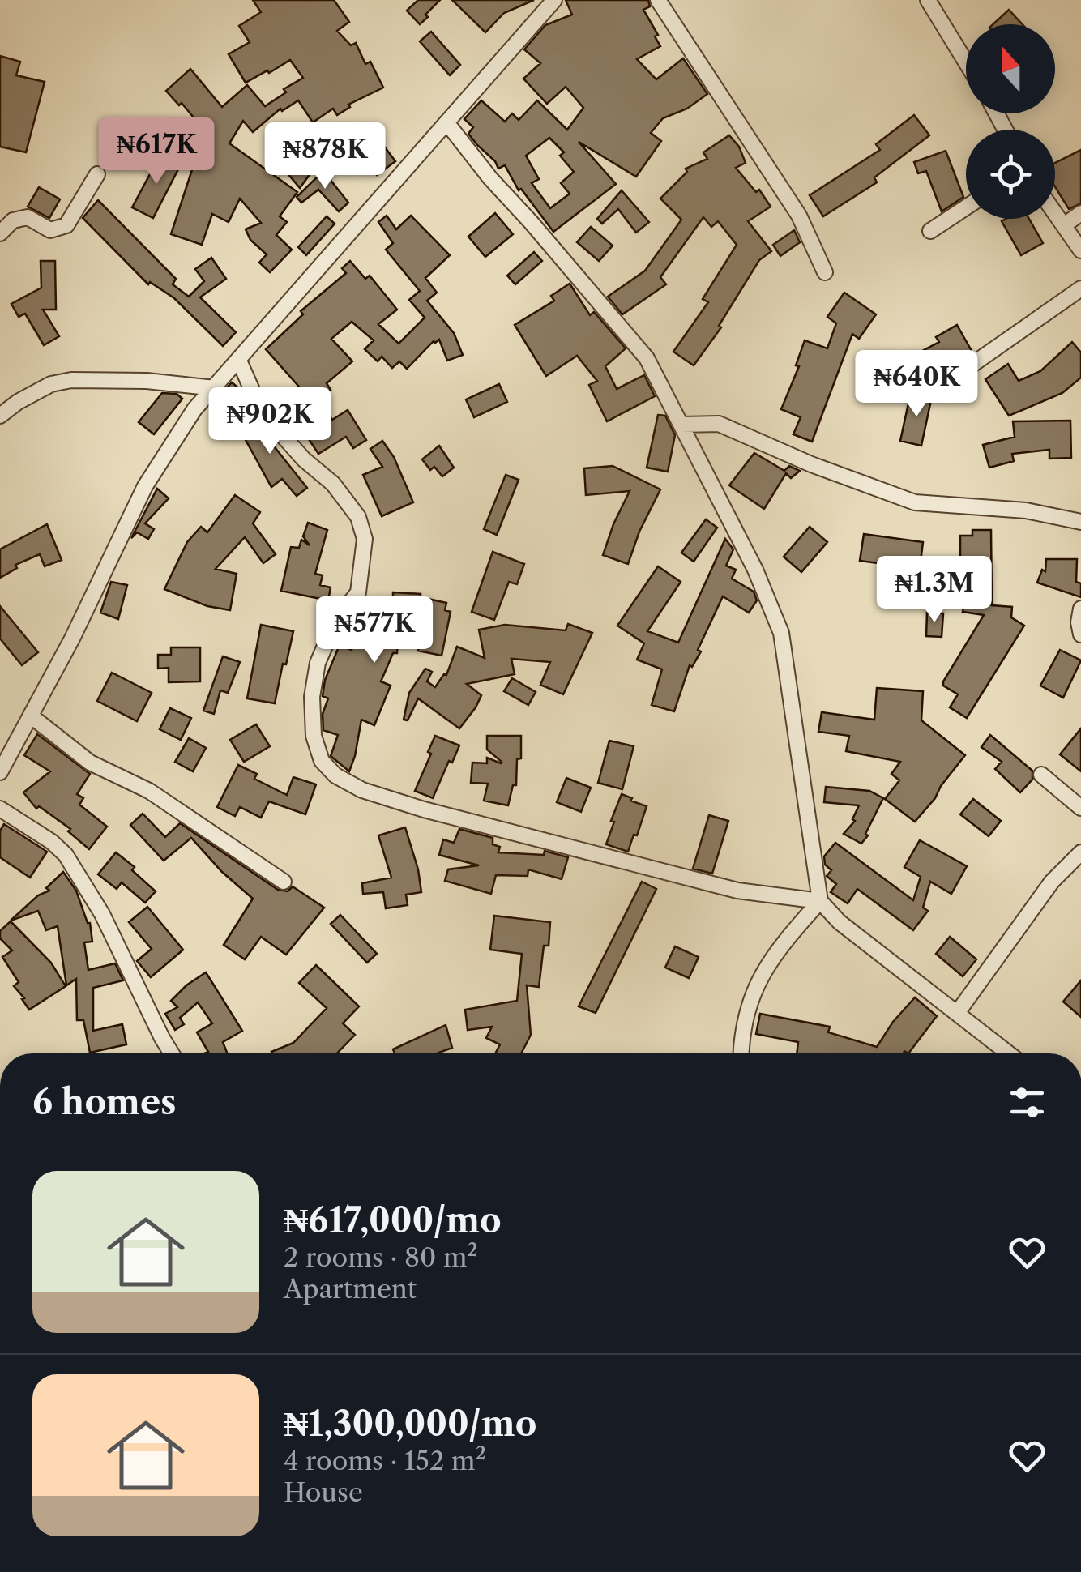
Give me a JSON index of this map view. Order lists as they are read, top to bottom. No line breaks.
{"north":"top","page":{"price":["₦617K","₦878K","₦640K","₦902K","₦1.3M","₦577K"],"heading":"6 homes","list":[{"name":"₦617,000/mo","note":"2 rooms · 80 m² · Apartment"},{"name":"₦1,300,000/mo","note":"4 rooms · 152 m² · House"}]}}
